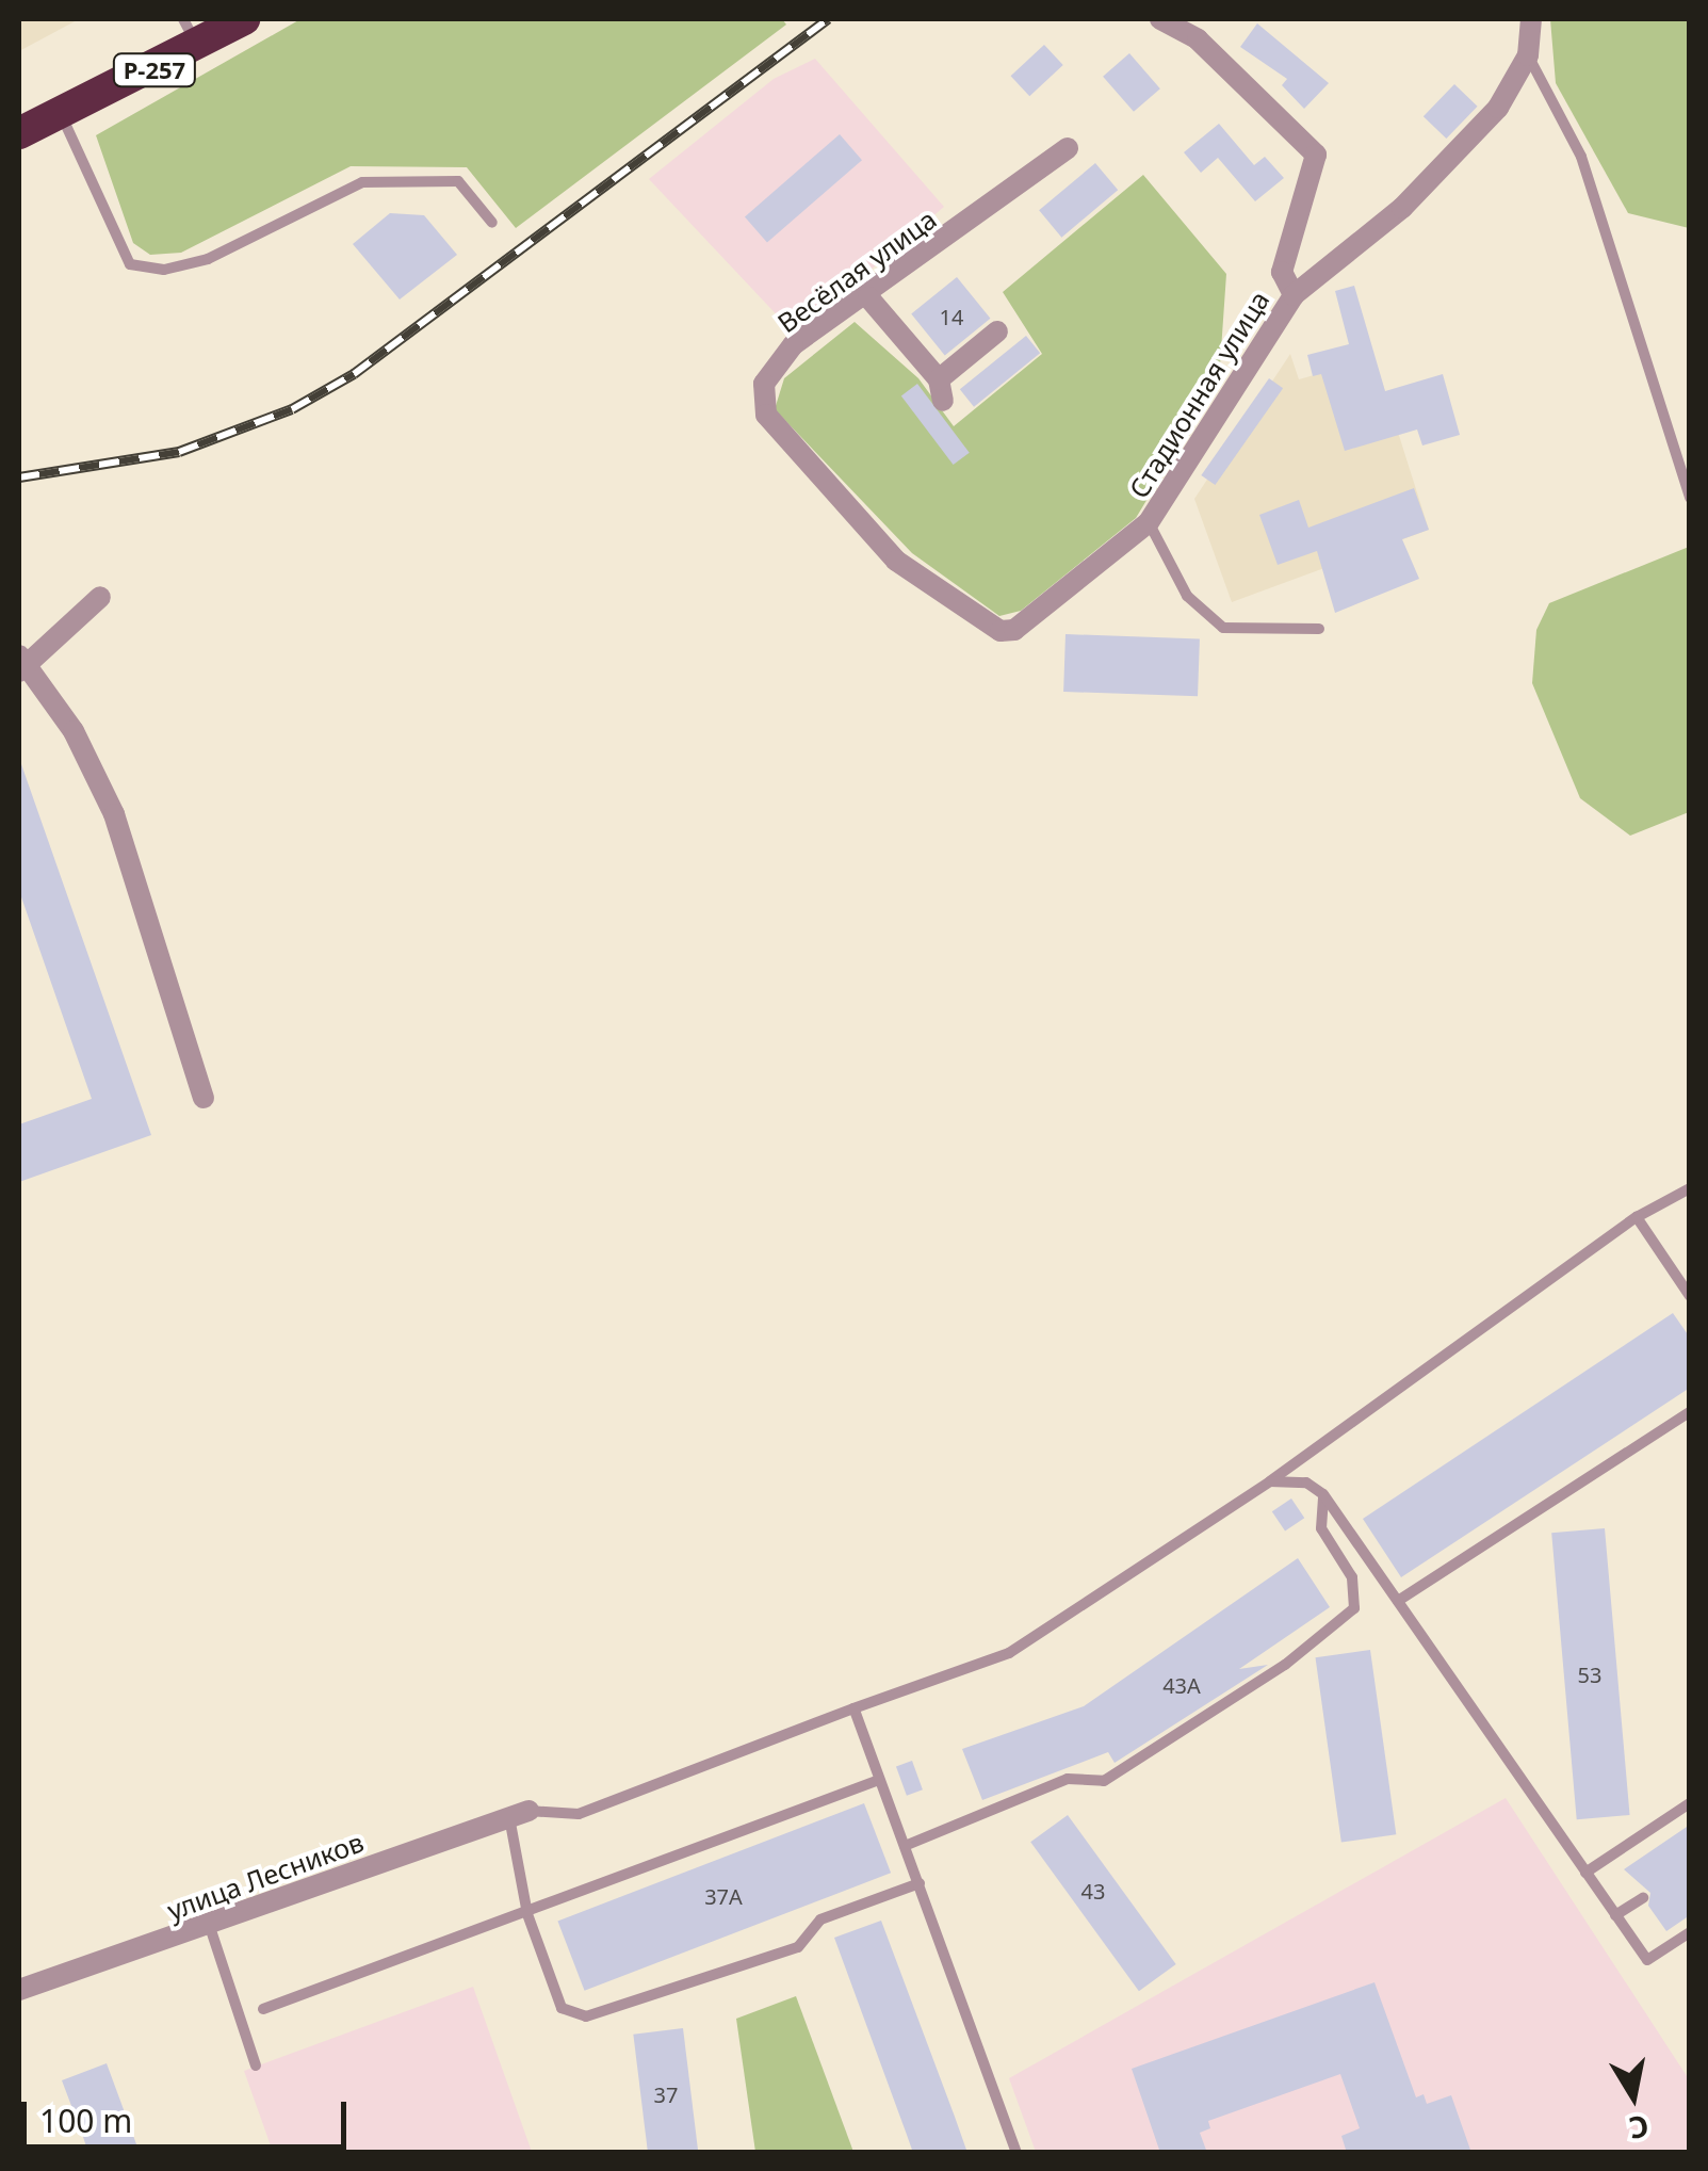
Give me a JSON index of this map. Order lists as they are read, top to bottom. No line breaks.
{"streets":{"highway":["Р-257"],"street":["Весёлая улица","Стадионная улица","улица Лесников"]},"crossings":[["Весёлая улица","Стадионная улица"]],"house_numbers":["14","53","43А","43","37А","37"],"scale_bar":"100 m","north":"bottom"}
